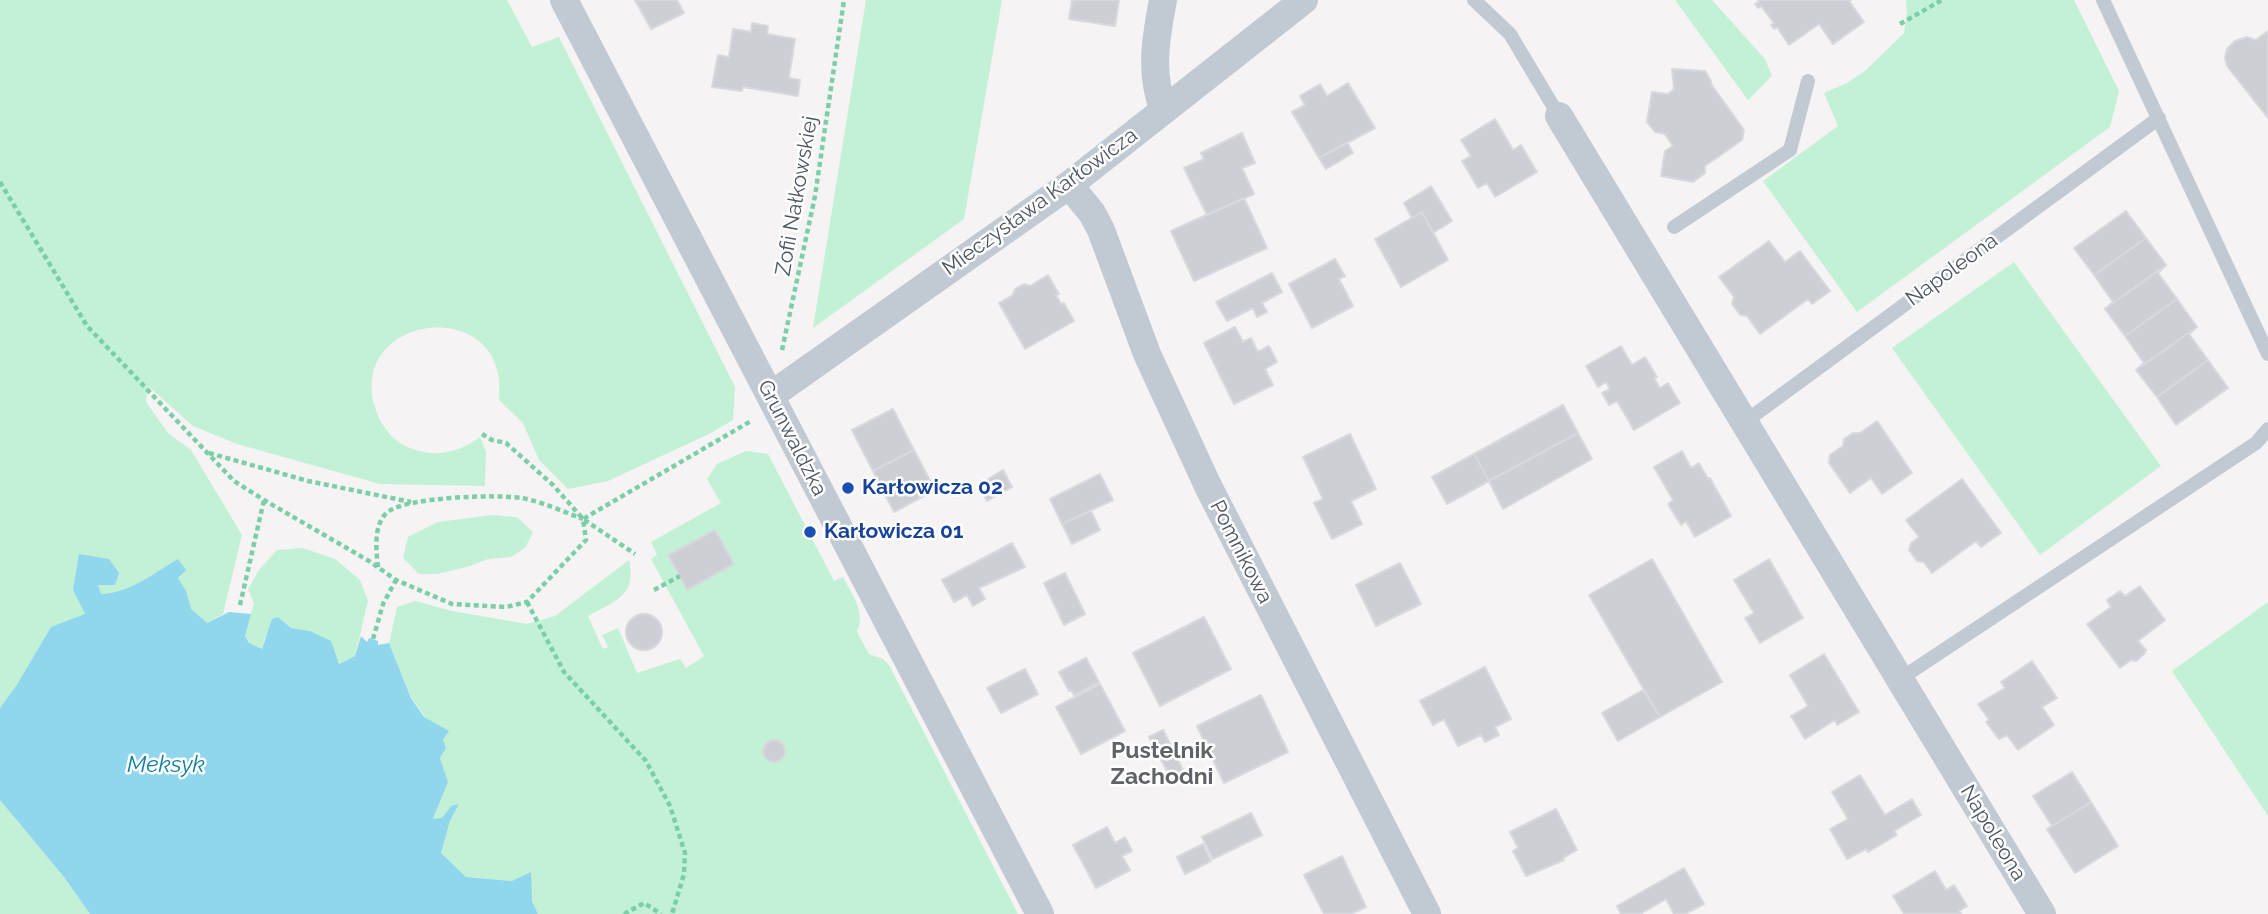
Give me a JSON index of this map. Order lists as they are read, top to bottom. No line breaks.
{"streets":{"street":["Mieczysława Karłowicza","Napoleona","Grunwaldzka","Pomnikowa"],"path":["Zofii Nałkowskiej"]},"crossings":[["Zofii Nałkowskiej","Mieczysława Karłowicza"],["Zofii Nałkowskiej","Grunwaldzka"],["Mieczysława Karłowicza","Grunwaldzka"],["Mieczysława Karłowicza","Pomnikowa"]],"districts":["Pustelnik Zachodni"],"water":["Meksyk"],"places":["Karłowicza 02","Karłowicza 01"]}
